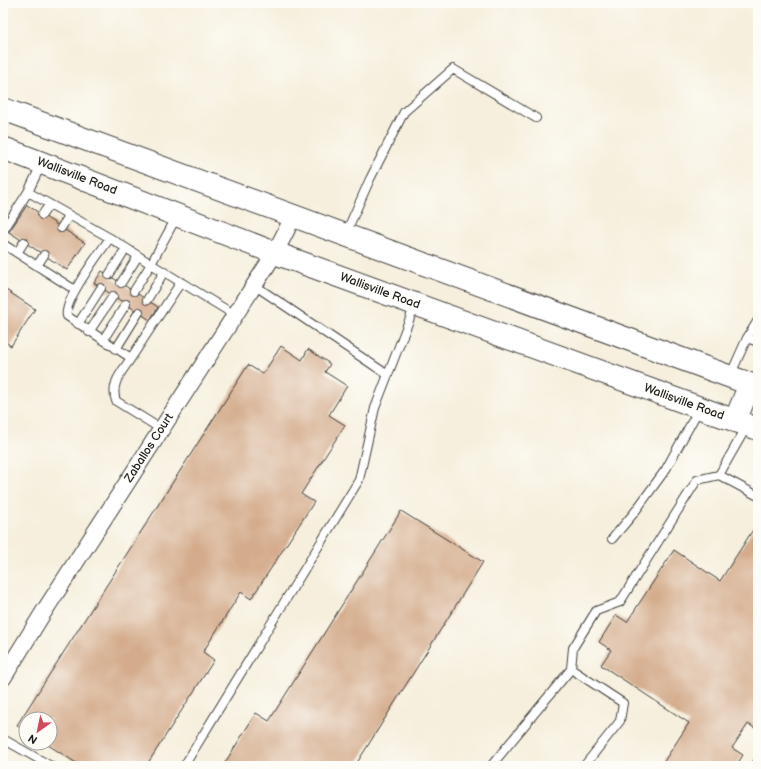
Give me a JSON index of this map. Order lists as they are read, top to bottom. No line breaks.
{"streets":{"main road":["Wallisville Road"],"street":["Zaballos Court"]},"crossings":[["Wallisville Road","Zaballos Court"]],"north":"bottom left"}
